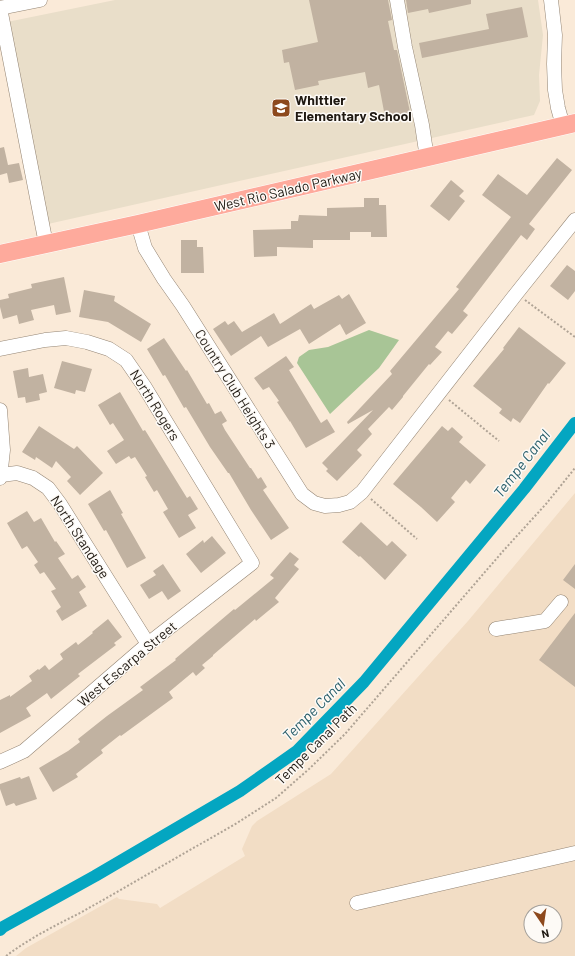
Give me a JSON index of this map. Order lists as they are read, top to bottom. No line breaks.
{"streets":{"main road":["West Rio Salado Parkway"],"street":["Country Club Heights 3","North Rogers","North Standage","West Escarpa Street"],"path":["Tempe Canal Path"]},"crossings":[["West Rio Salado Parkway","Country Club Heights 3"],["North Rogers","West Escarpa Street"],["North Standage","West Escarpa Street"]],"water":["Tempe Canal"],"places":{"school or university":["Whittier Elementary School"]},"north":"bottom"}
